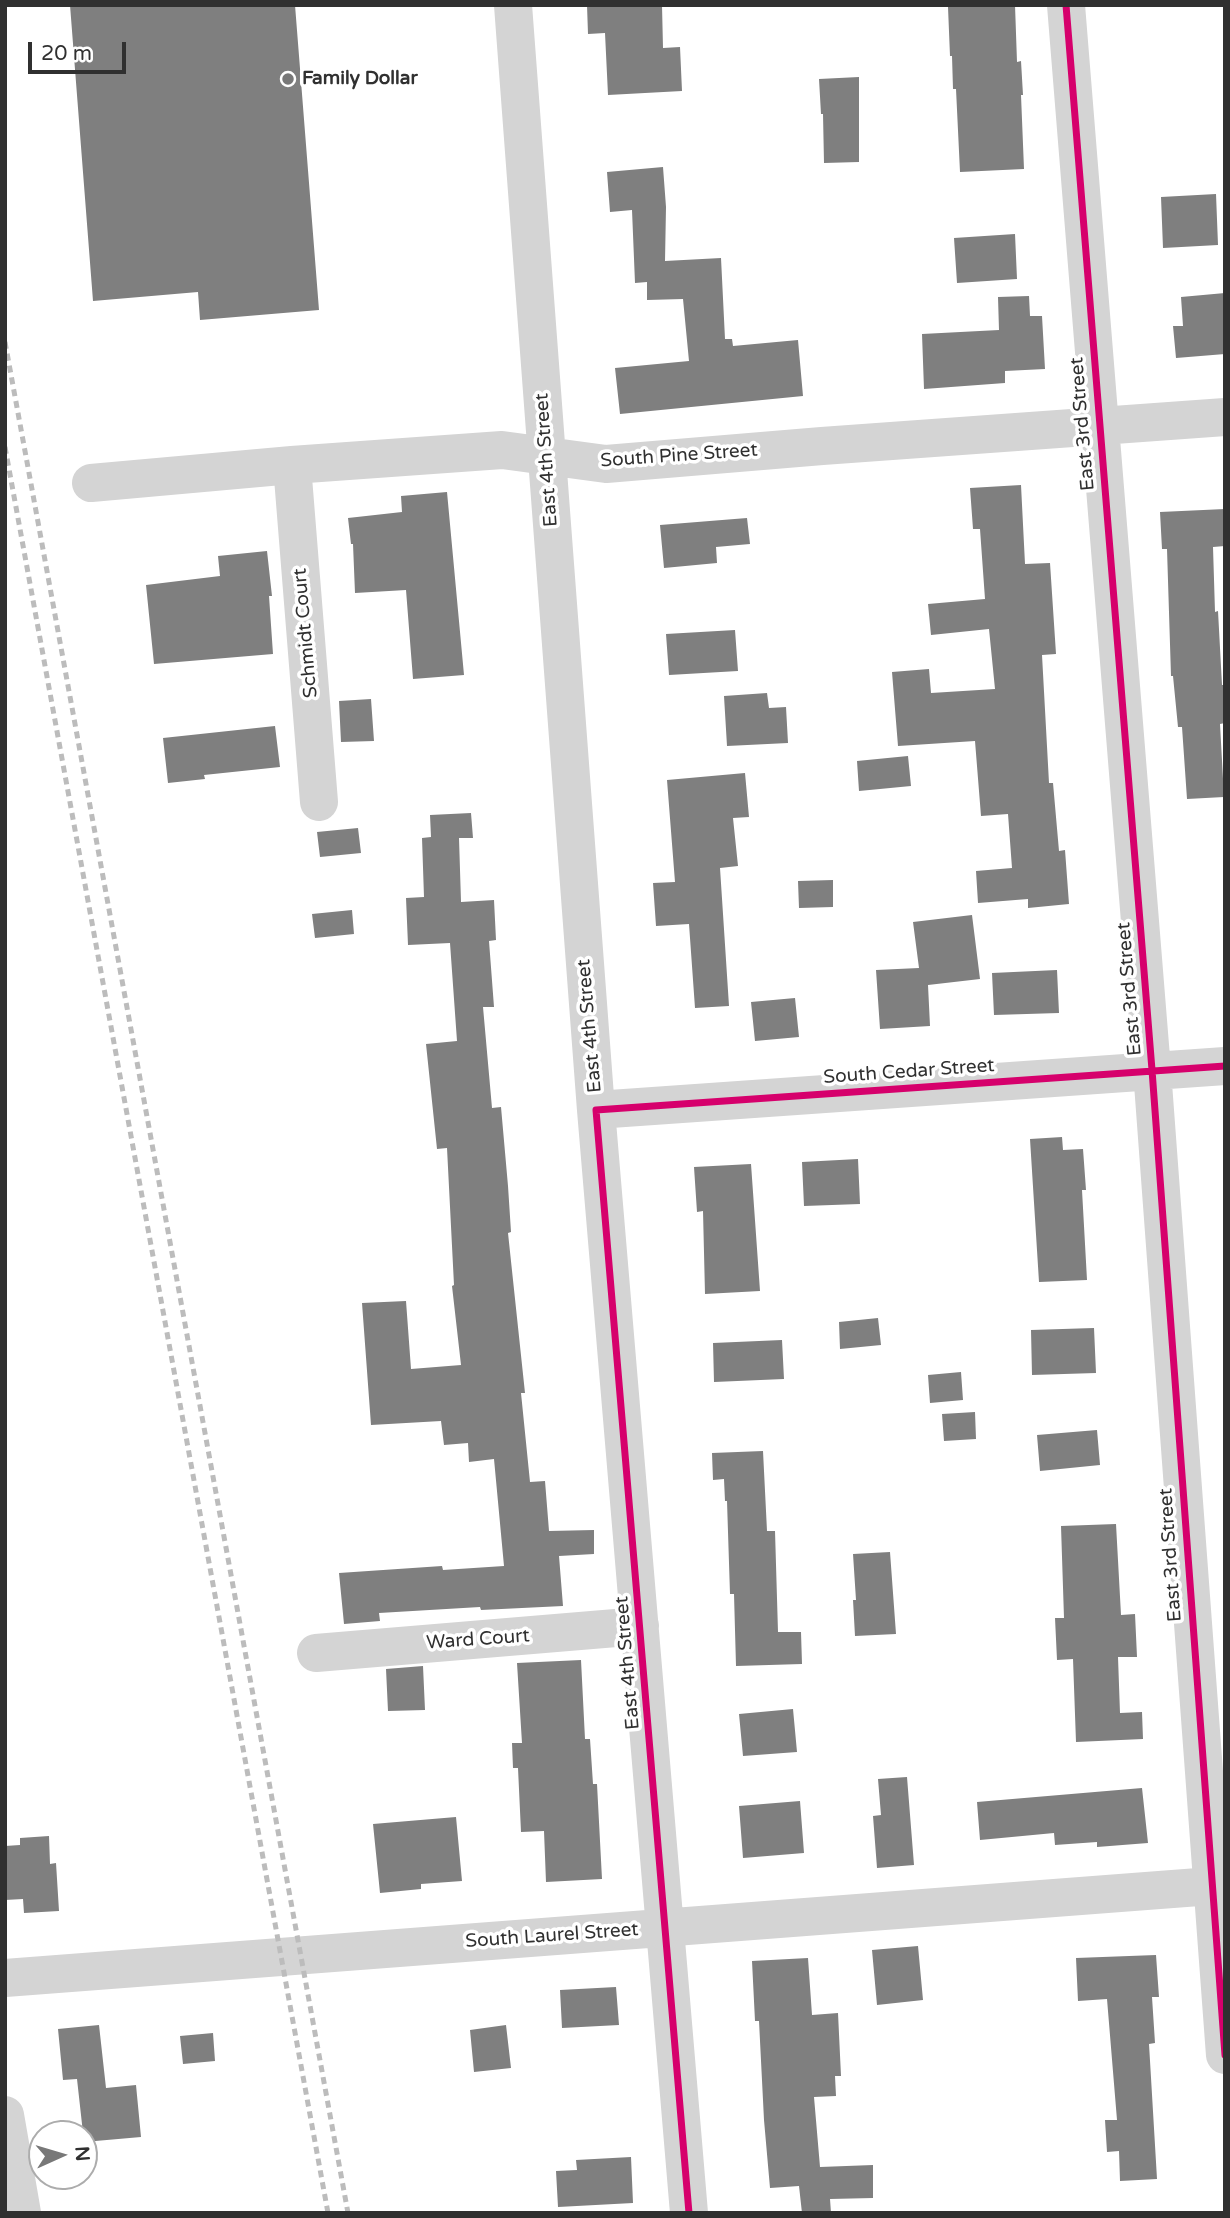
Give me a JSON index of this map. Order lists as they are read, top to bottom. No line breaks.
{"streets":{"street":["East 3rd Street","South Pine Street","East 4th Street","Schmidt Court","South Cedar Street","Ward Court","South Laurel Street"]},"crossings":[["East 3rd Street","South Pine Street"],["East 3rd Street","South Cedar Street"],["East 3rd Street","South Laurel Street"],["South Pine Street","East 4th Street"],["South Pine Street","Schmidt Court"],["East 4th Street","South Cedar Street"],["East 4th Street","Ward Court"],["East 4th Street","South Laurel Street"]],"places":["Family Dollar"],"scale_bar":"20 m","north":"right"}
